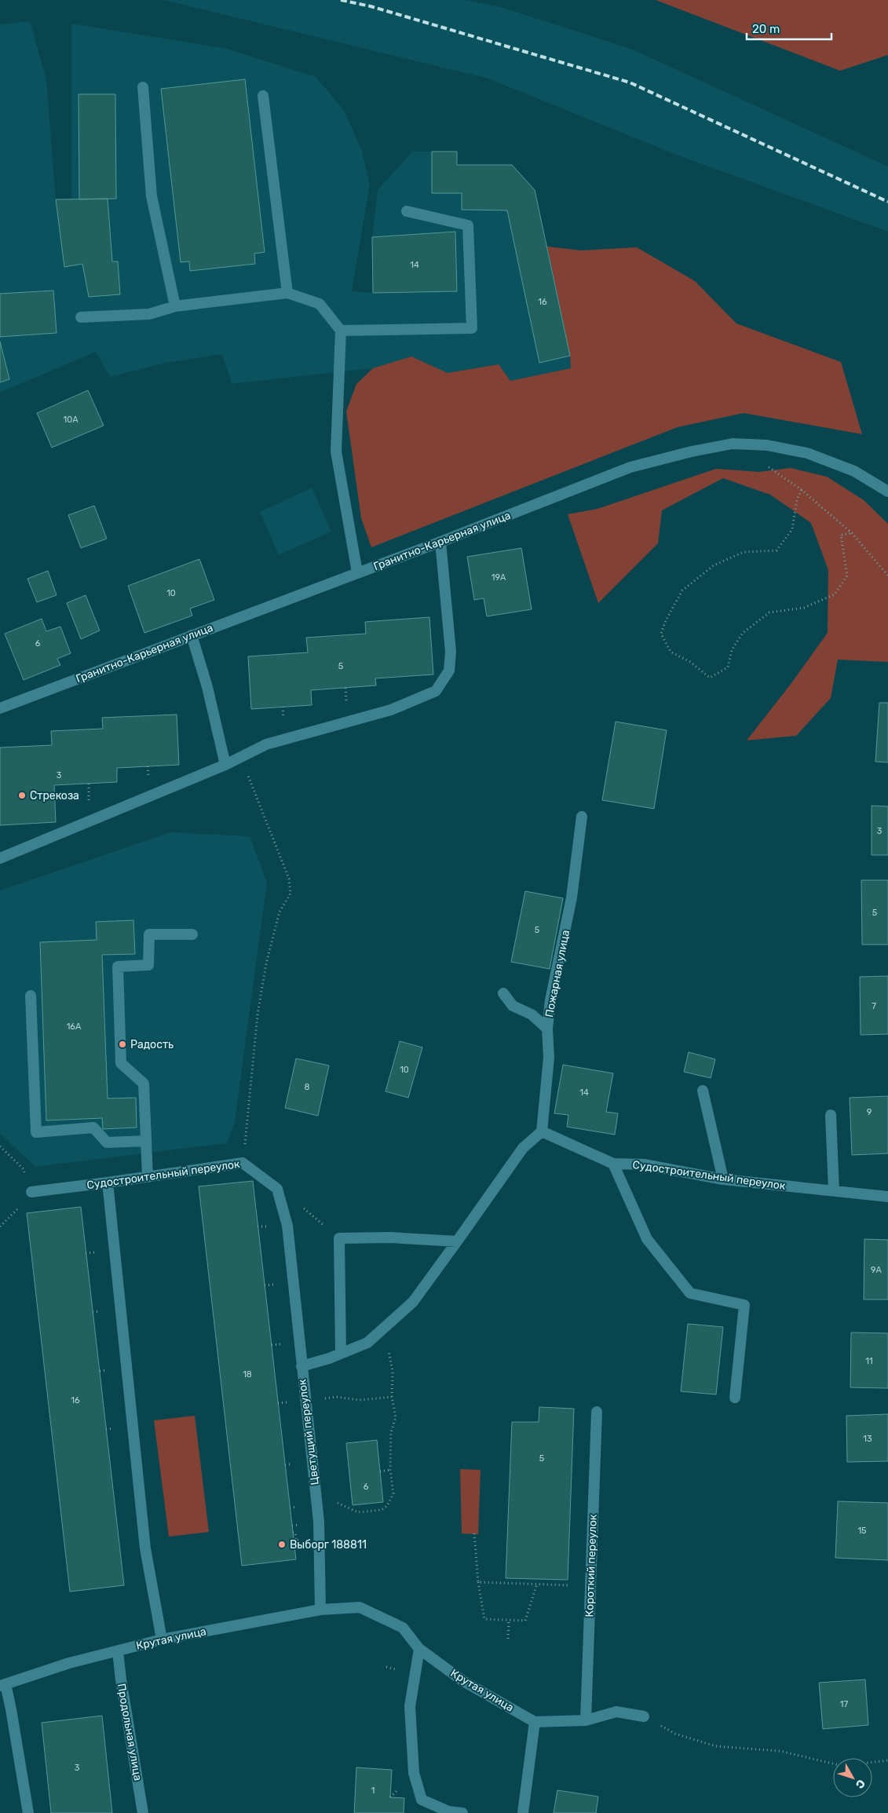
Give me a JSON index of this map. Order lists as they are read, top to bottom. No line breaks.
{"streets":{"street":["Гранитно-Карьерная улица","Пожарная улица","Судостроительный переулок","Цветущий переулок","Короткий переулок","Крутая улица","Продольная улица"]},"crossings":[["Пожарная улица","Судостроительный переулок"],["Цветущий переулок","Крутая улица"],["Крутая улица","Продольная улица"]],"places":["Стрекоза","Радость","Выборг 188811"],"house_numbers":["14","16","10А","19А","10","6","5","3","3","5","5","7","16А","10","8","14","9","9А","11","18","16","13","5","6","15","17","3","1"],"scale_bar":"20 m","north":"bottom right"}
